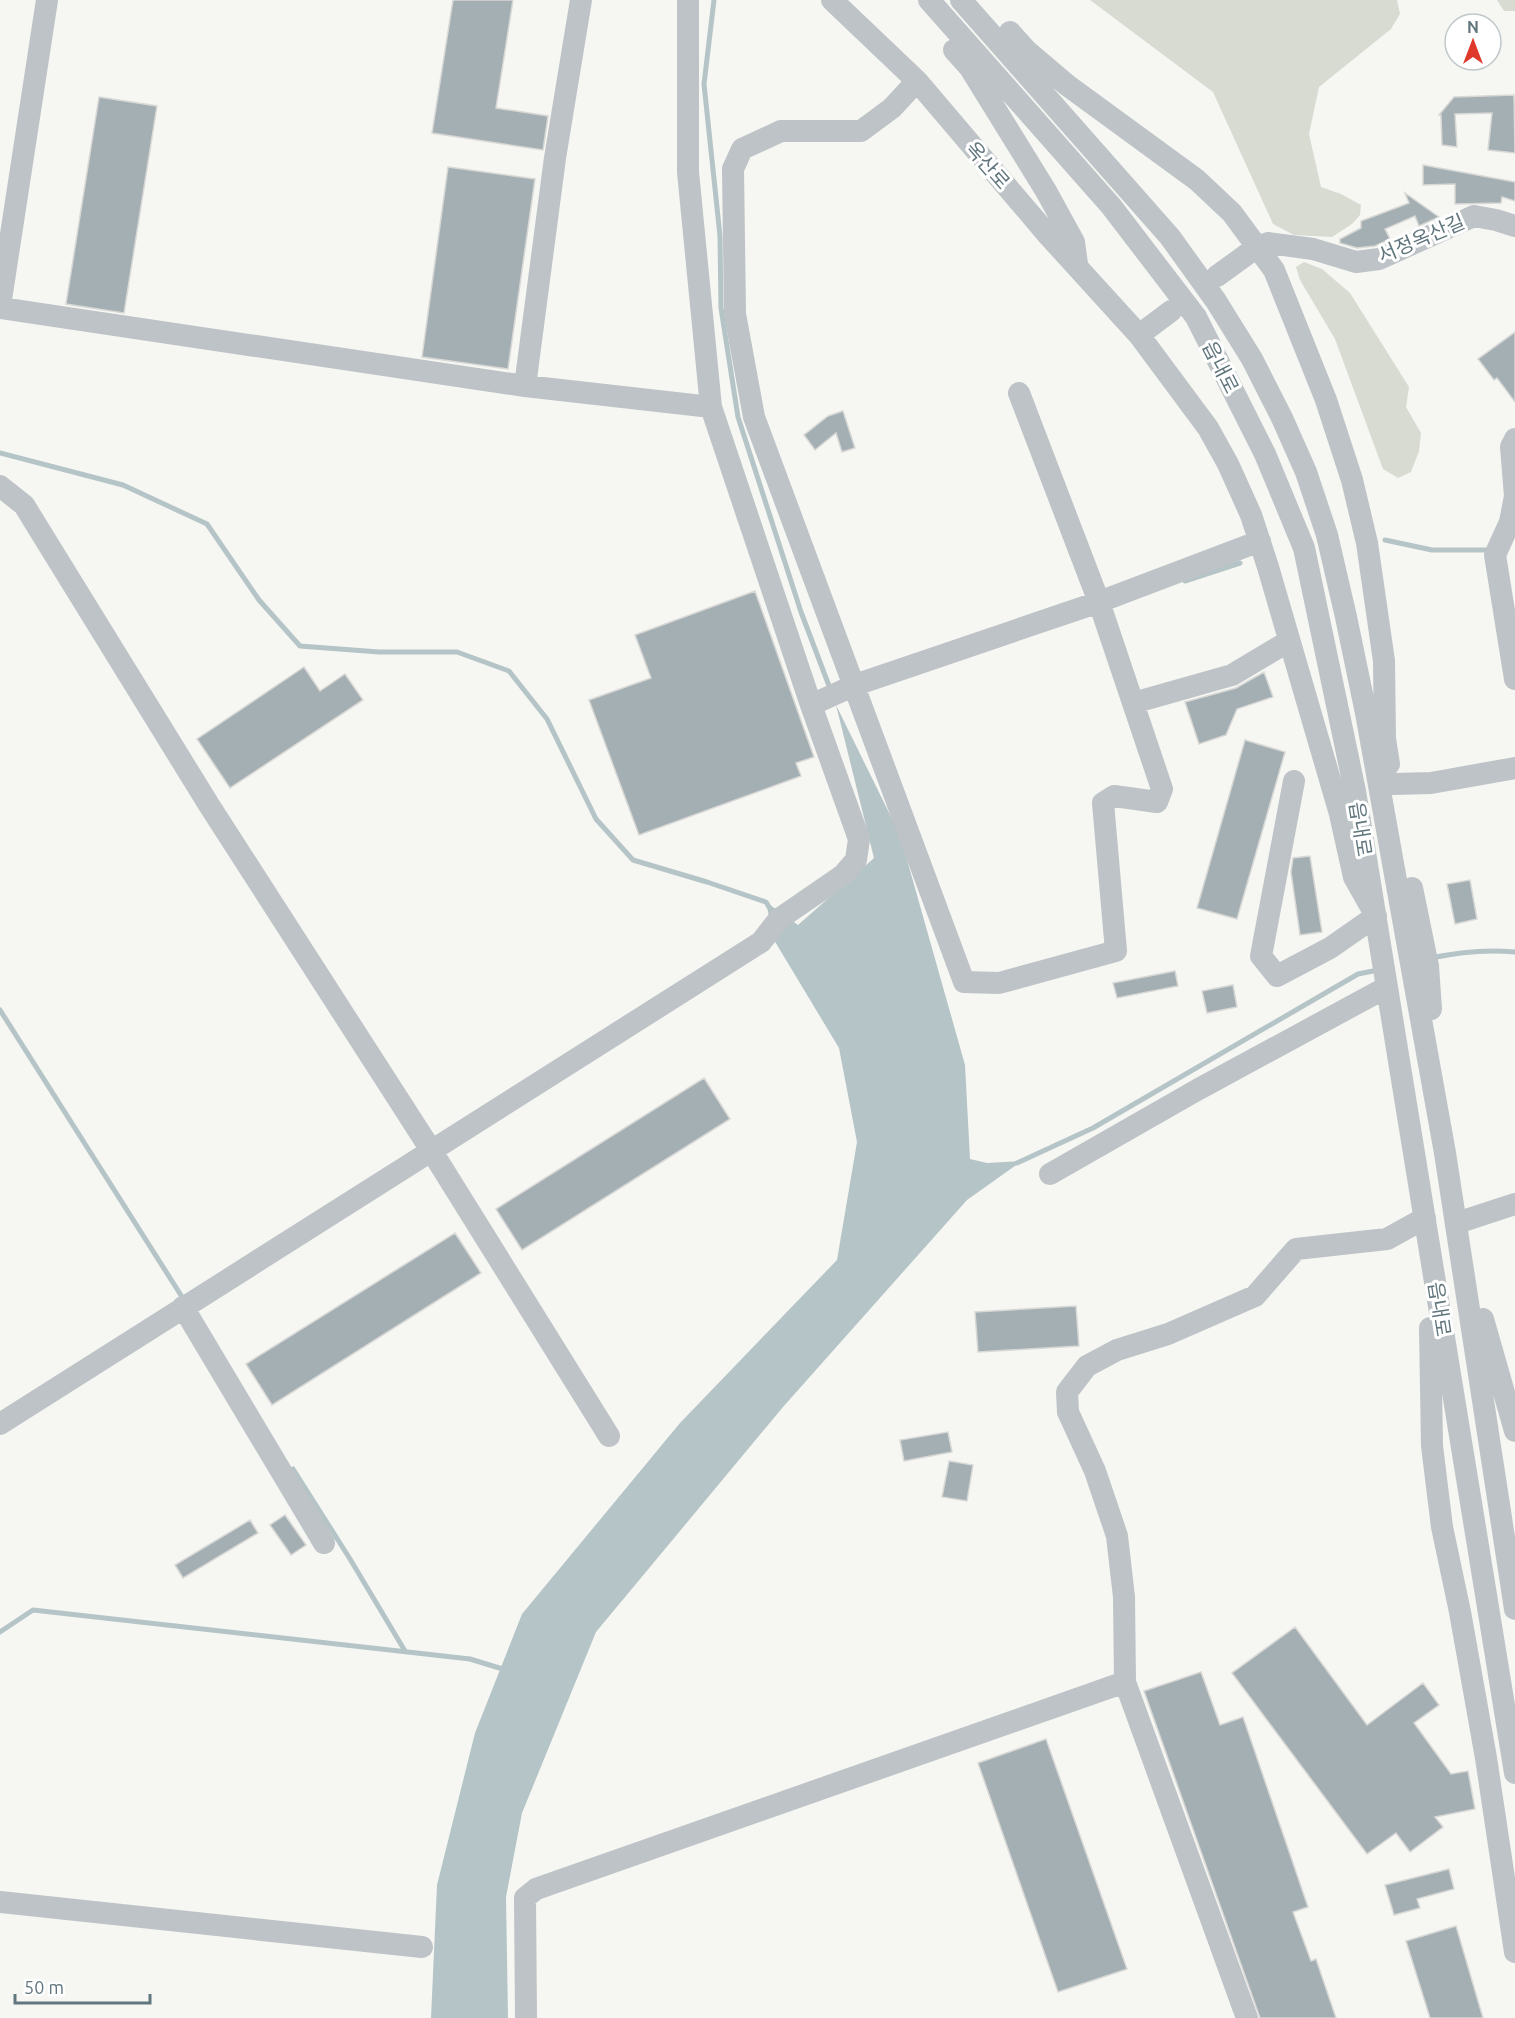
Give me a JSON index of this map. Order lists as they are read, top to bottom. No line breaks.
{"streets":{"street":["옥산로","서정옥산길","읍내로"]},"crossings":[["옥산로","읍내로"]],"scale_bar":"50 m","north":"top"}
